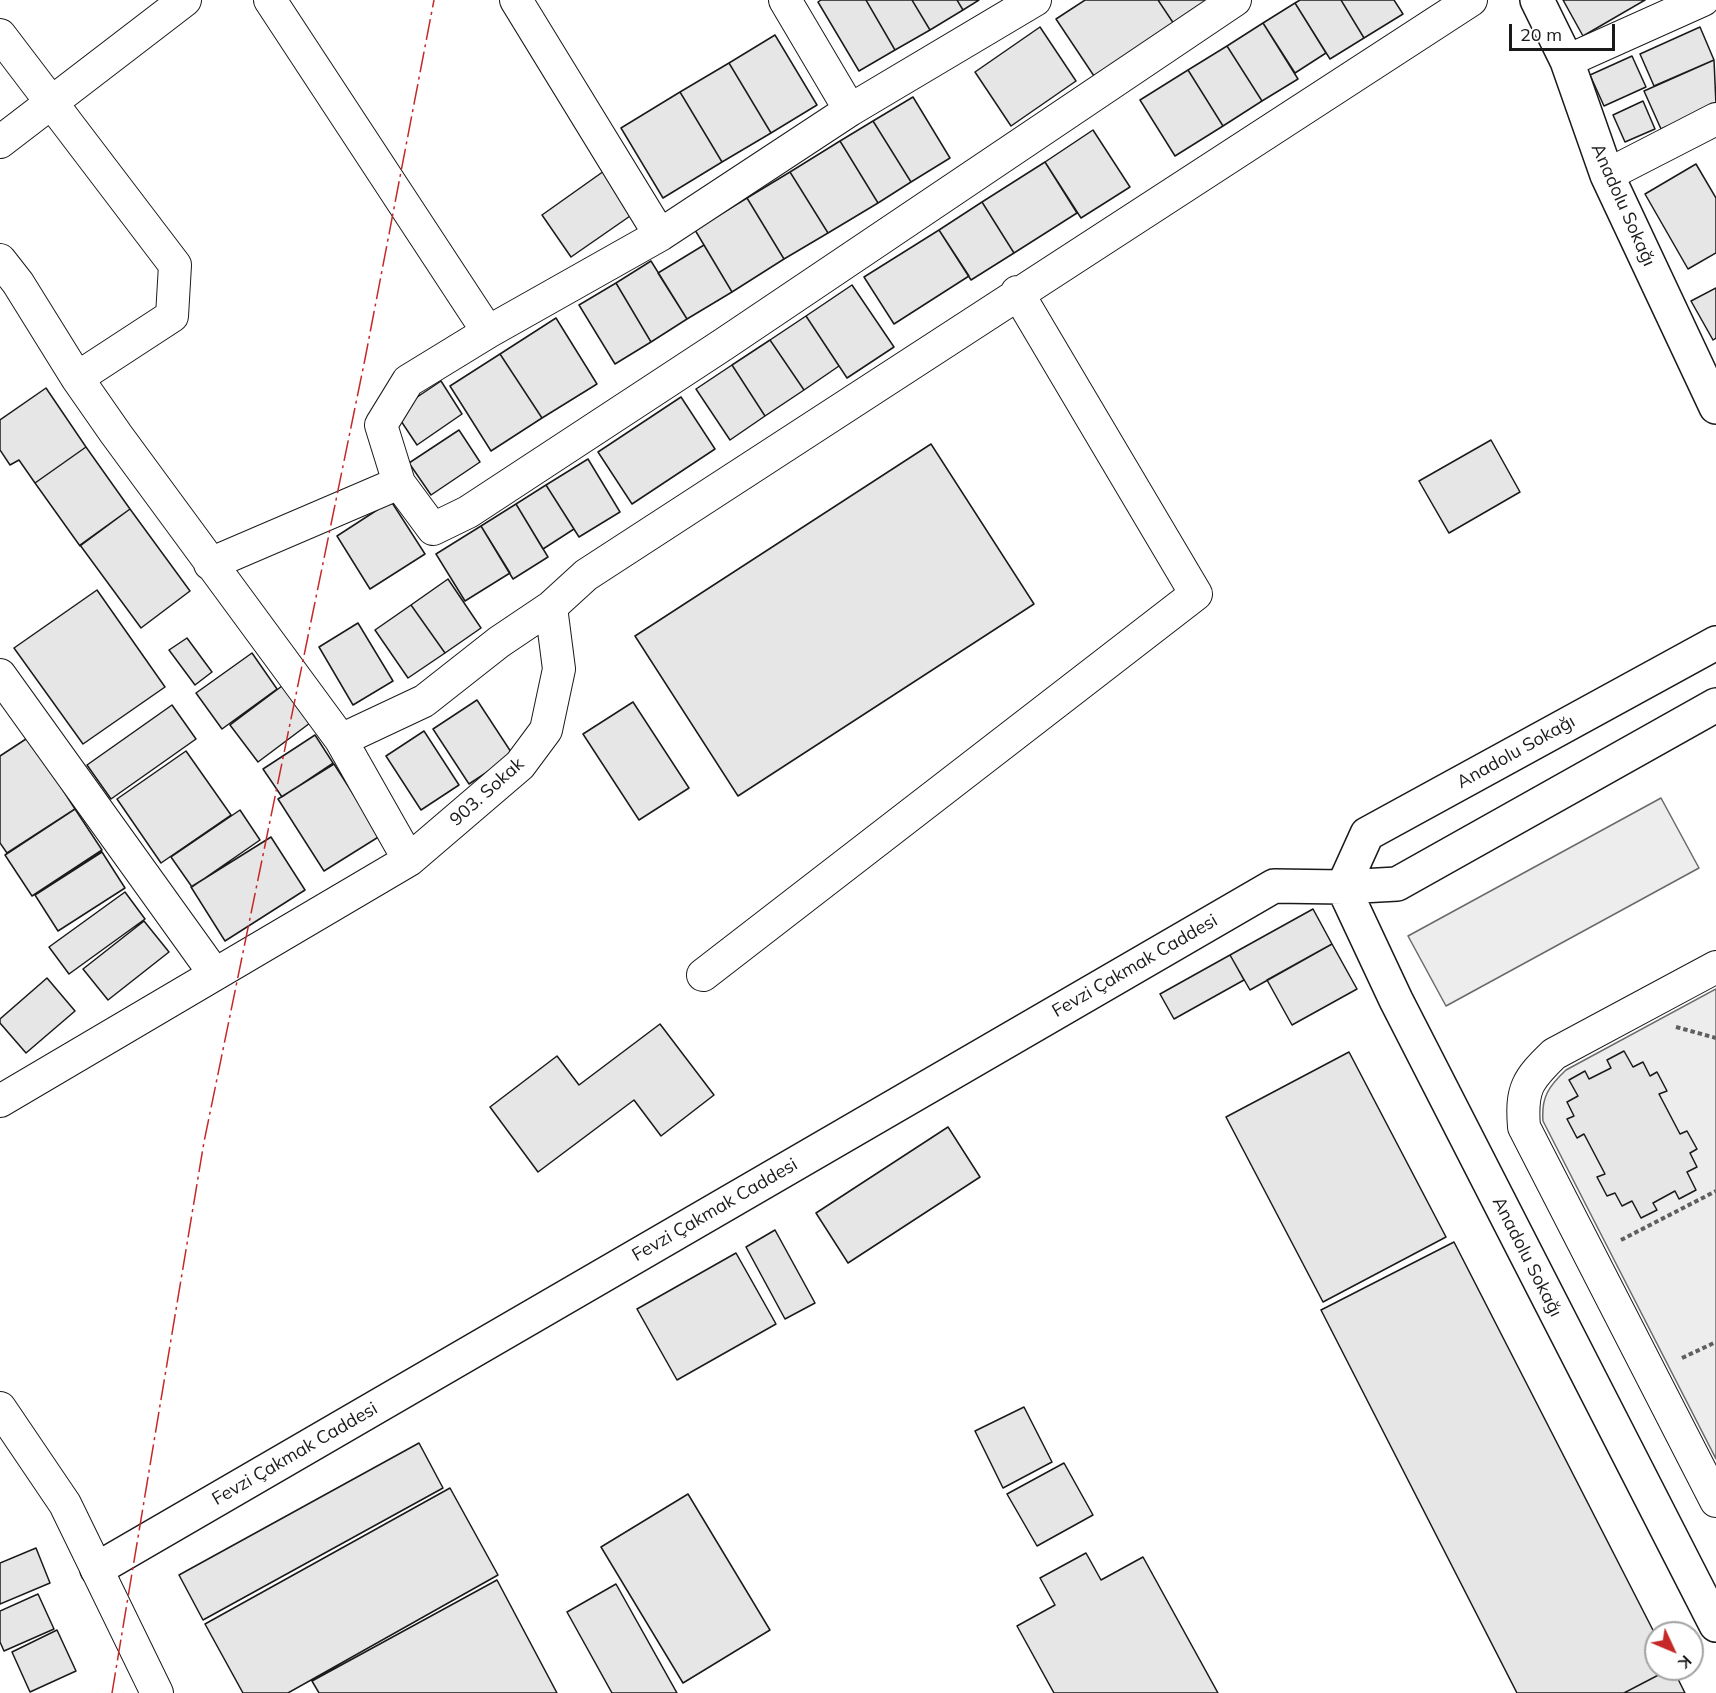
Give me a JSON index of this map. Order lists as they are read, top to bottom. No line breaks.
{"streets":{"street":["Anadolu Sokağı","903. Sokak","Fevzi Çakmak Caddesi"]},"crossings":[["Anadolu Sokağı","Fevzi Çakmak Caddesi"]],"scale_bar":"20 m","north":"bottom right"}
